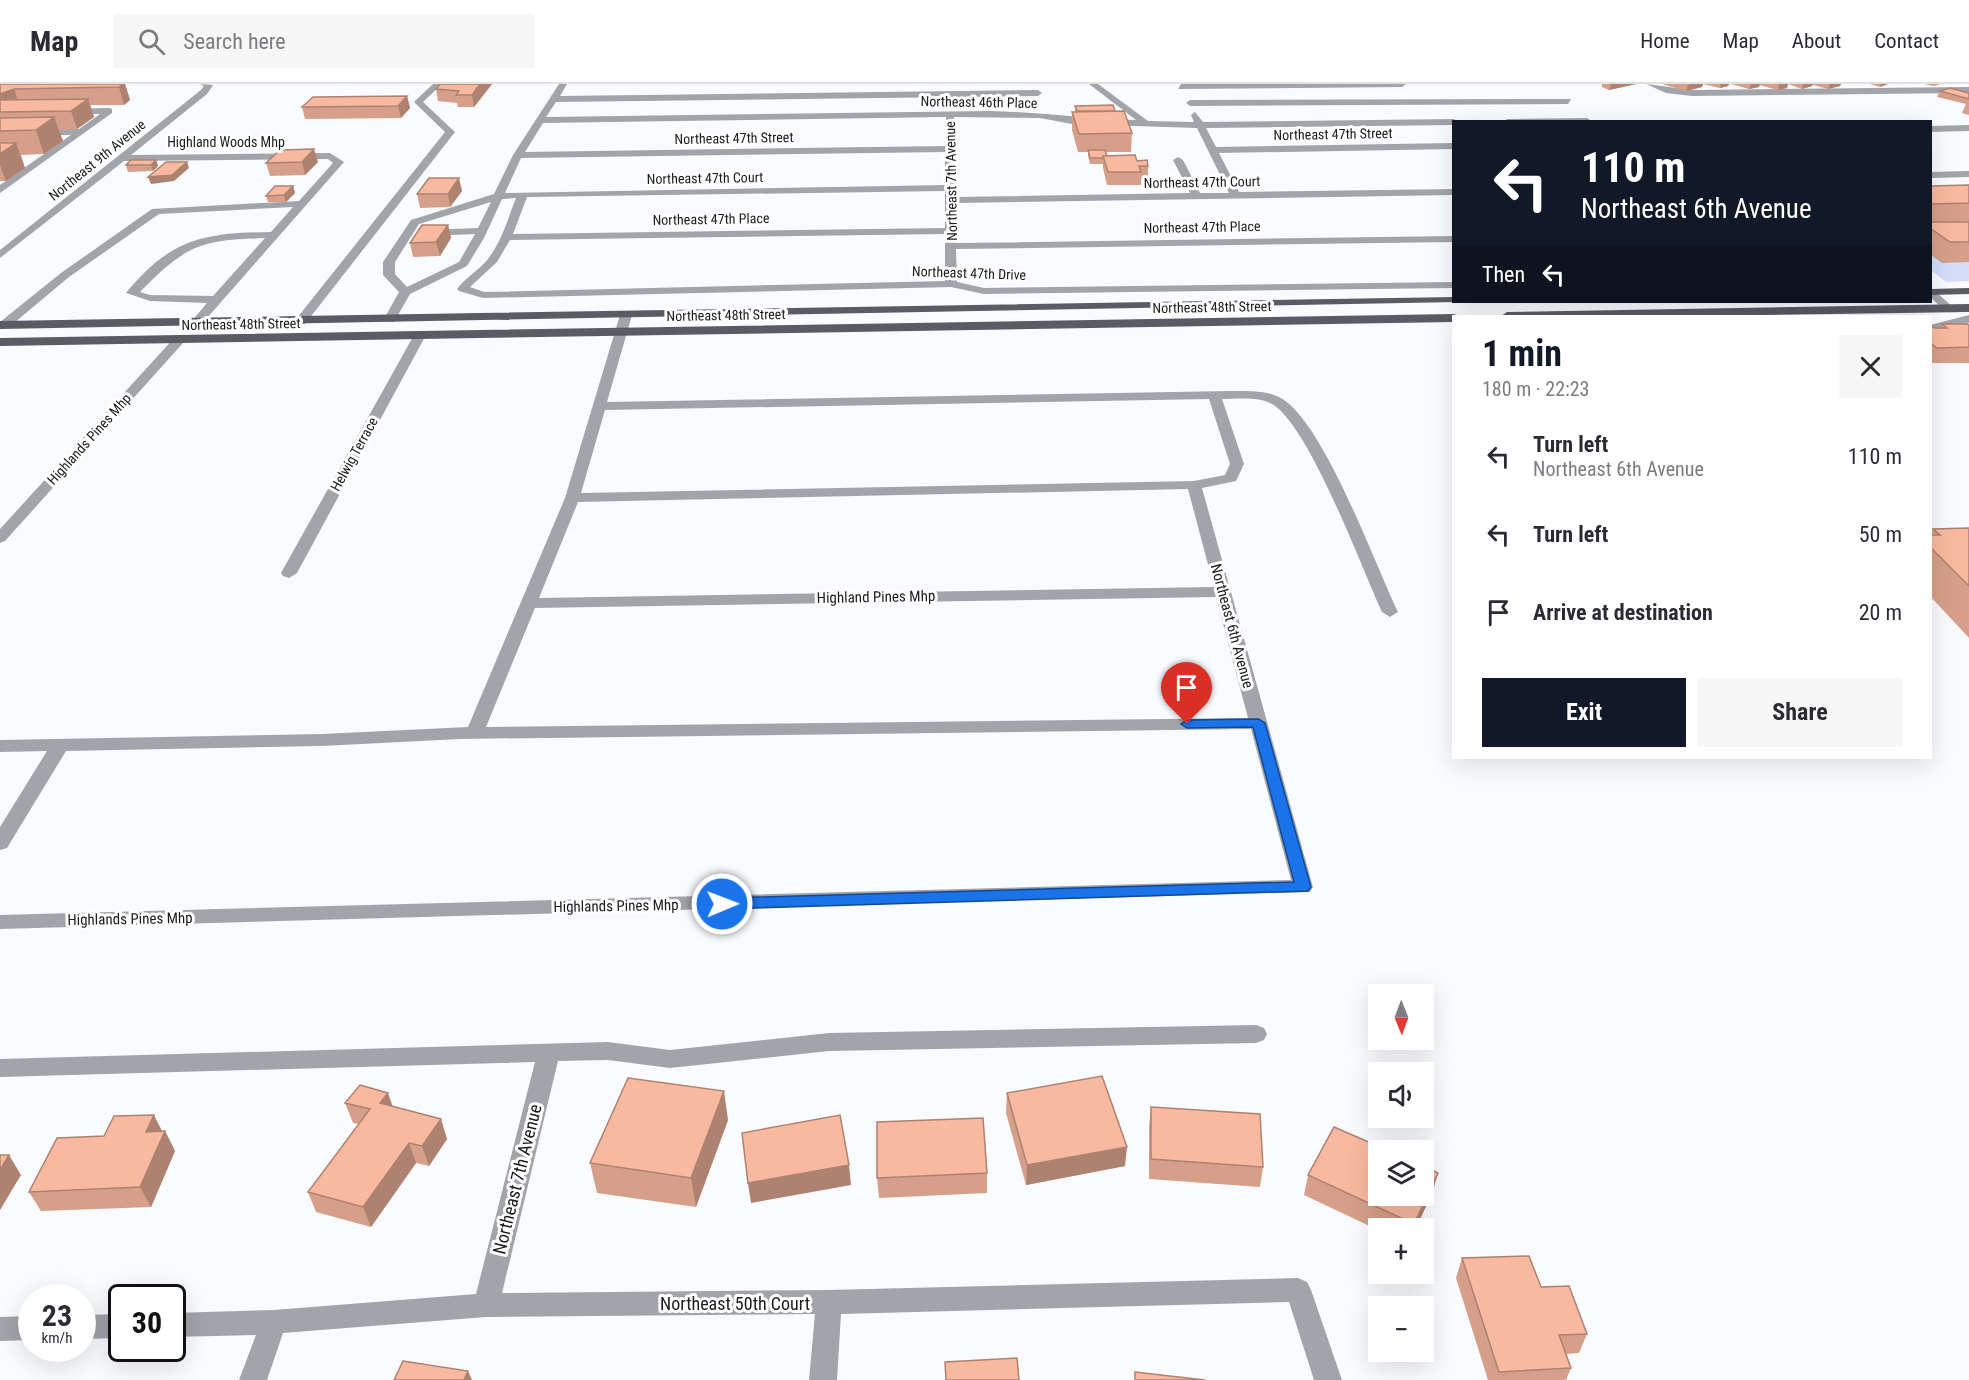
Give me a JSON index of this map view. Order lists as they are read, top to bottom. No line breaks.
{"streets":{"main road":["Northeast 48th Street"],"street":["Northeast 46th Place","Northeast 47th Street","Highland Woods Mhp","Northeast 9th Avenue","Northeast 47th Court","Northeast 7th Avenue","Northeast 47th Place","Northeast 47th Drive","Highlands Pines Mhp","Helwig Terrace","Highland Pines Mhp","Northeast 6th Avenue","Northeast 50th Court"]},"crossings":[["Northeast 46th Place","Northeast 7th Avenue"],["Northeast 47th Street","Northeast 7th Avenue"],["Highland Woods Mhp","Northeast 9th Avenue"],["Highland Woods Mhp","Northeast 48th Street"],["Northeast 47th Court","Northeast 7th Avenue"],["Northeast 7th Avenue","Northeast 47th Place"],["Northeast 7th Avenue","Northeast 47th Drive"],["Northeast 7th Avenue","Northeast 50th Court"],["Northeast 47th Place","Northeast 47th Drive"],["Northeast 48th Street","Highlands Pines Mhp"],["Northeast 48th Street","Helwig Terrace"],["Highlands Pines Mhp","Northeast 6th Avenue"],["Highland Pines Mhp","Northeast 6th Avenue"]],"north":"bottom","page":{"header":"Map","search":"Search here","nav":["Home","Map","About","Contact"],"turn":["110 m","Northeast 6th Avenue"],"then":"Then","heading":["1 min","180 m · 22:23"],"list":[{"name":"Turn left","note":"Northeast 6th Avenue","value":"110 m"},{"name":"Turn left","value":"50 m"},{"name":"Arrive at destination","value":"20 m"}],"buttons":["Exit","Share"],"map_buttons":["+","−"],"speed":"23 km/h","limit":"30"}}
